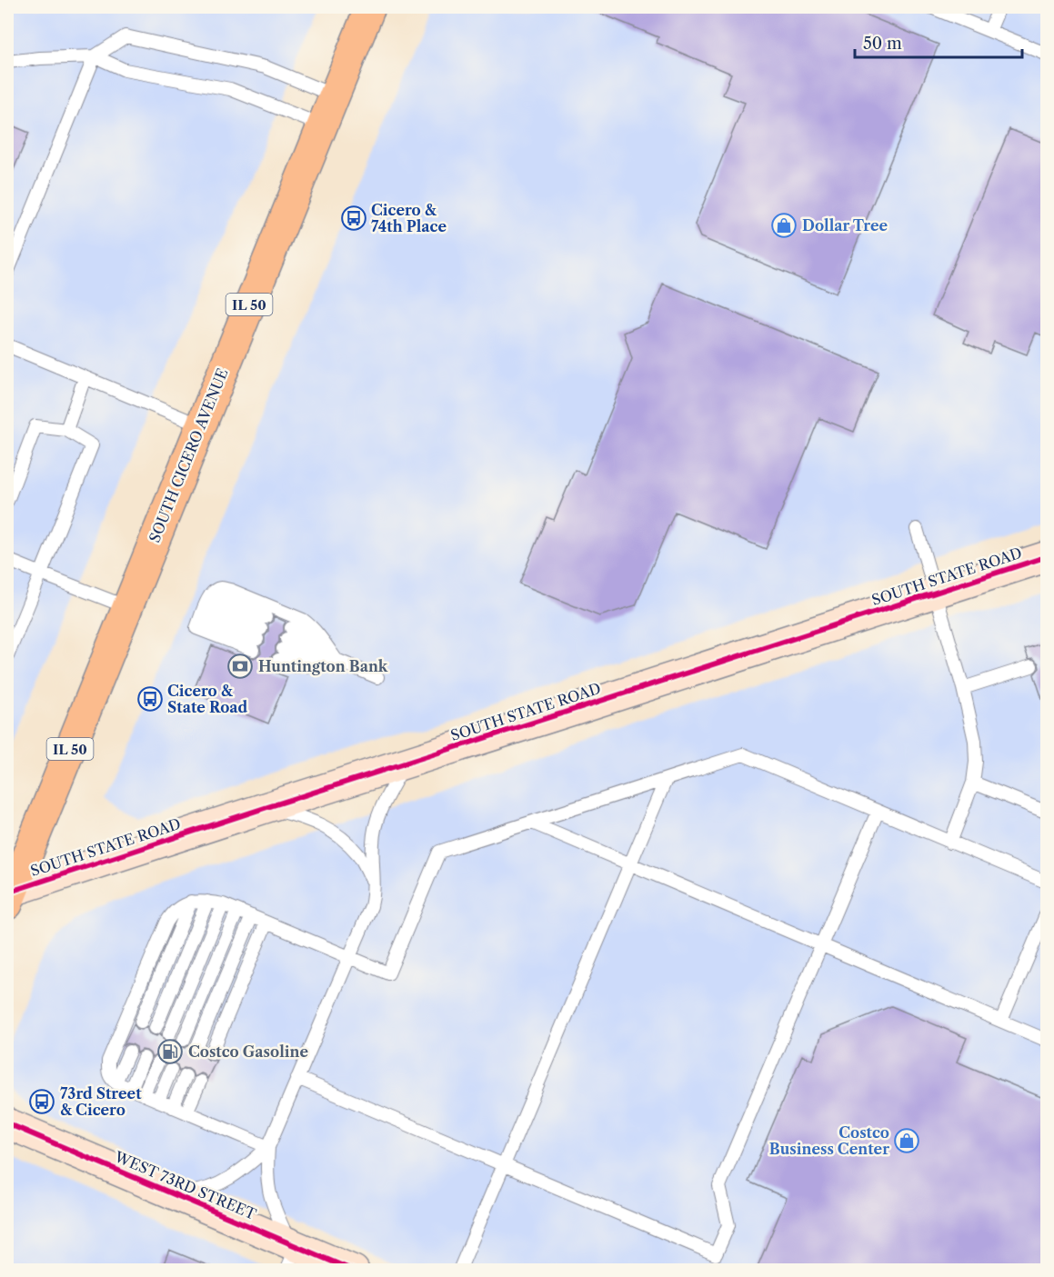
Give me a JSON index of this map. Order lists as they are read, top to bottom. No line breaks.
{"streets":{"main road":["IL 50","SOUTH CICERO AVENUE"],"street":["SOUTH STATE ROAD","WEST 73RD STREET"]},"crossings":[["SOUTH CICERO AVENUE","SOUTH STATE ROAD"]],"places":{"bus stop":["Cicero & 74th Place","Cicero & State Road","73rd Street & Cicero"],"shop":["Dollar Tree","Costco Business Center"],"bank":["Huntington Bank"],"fuel station":["Costco Gasoline"]},"scale_bar":"50 m"}
